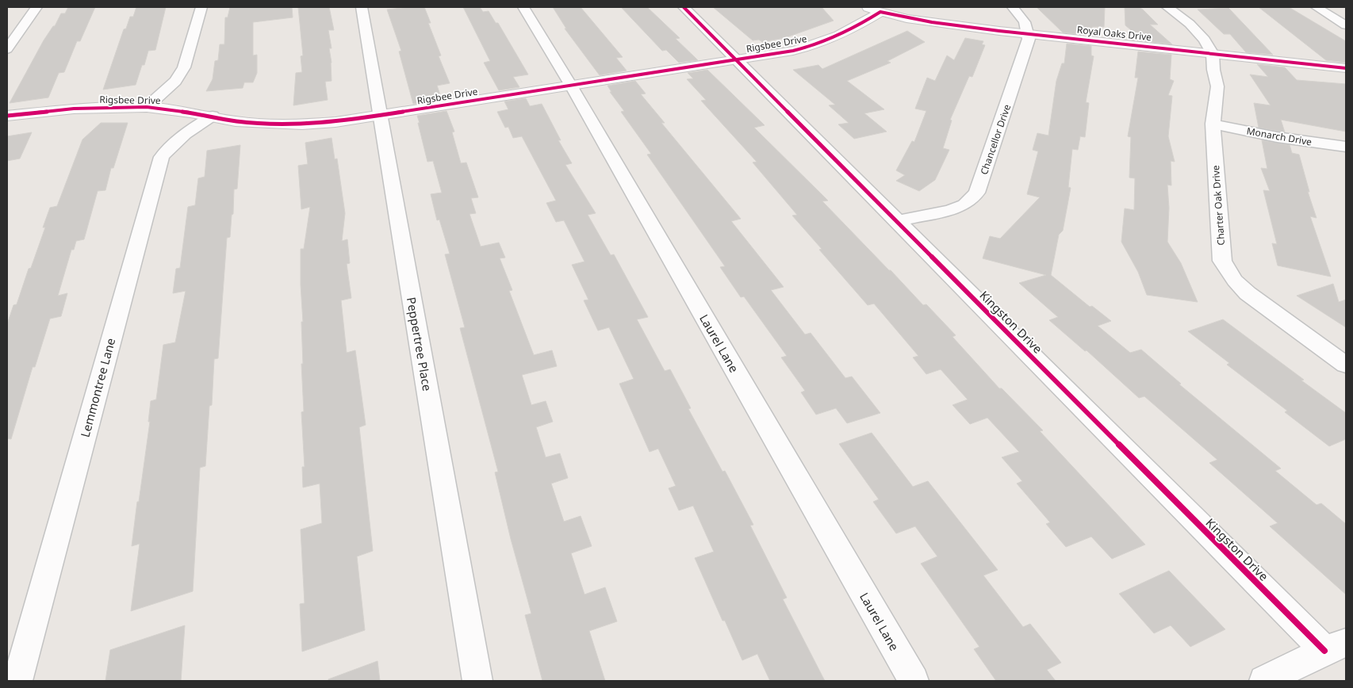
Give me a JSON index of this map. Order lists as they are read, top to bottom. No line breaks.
{"streets":{"street":["Royal Oaks Drive","Rigsbee Drive","Monarch Drive","Chancellor Drive","Charter Oak Drive","Kingston Drive","Laurel Lane","Peppertree Place","Lemmontree Lane"]},"crossings":[["Royal Oaks Drive","Rigsbee Drive"],["Royal Oaks Drive","Chancellor Drive"],["Royal Oaks Drive","Charter Oak Drive"],["Rigsbee Drive","Kingston Drive"],["Rigsbee Drive","Laurel Lane"],["Rigsbee Drive","Peppertree Place"],["Rigsbee Drive","Lemmontree Lane"],["Monarch Drive","Charter Oak Drive"],["Chancellor Drive","Kingston Drive"]]}
